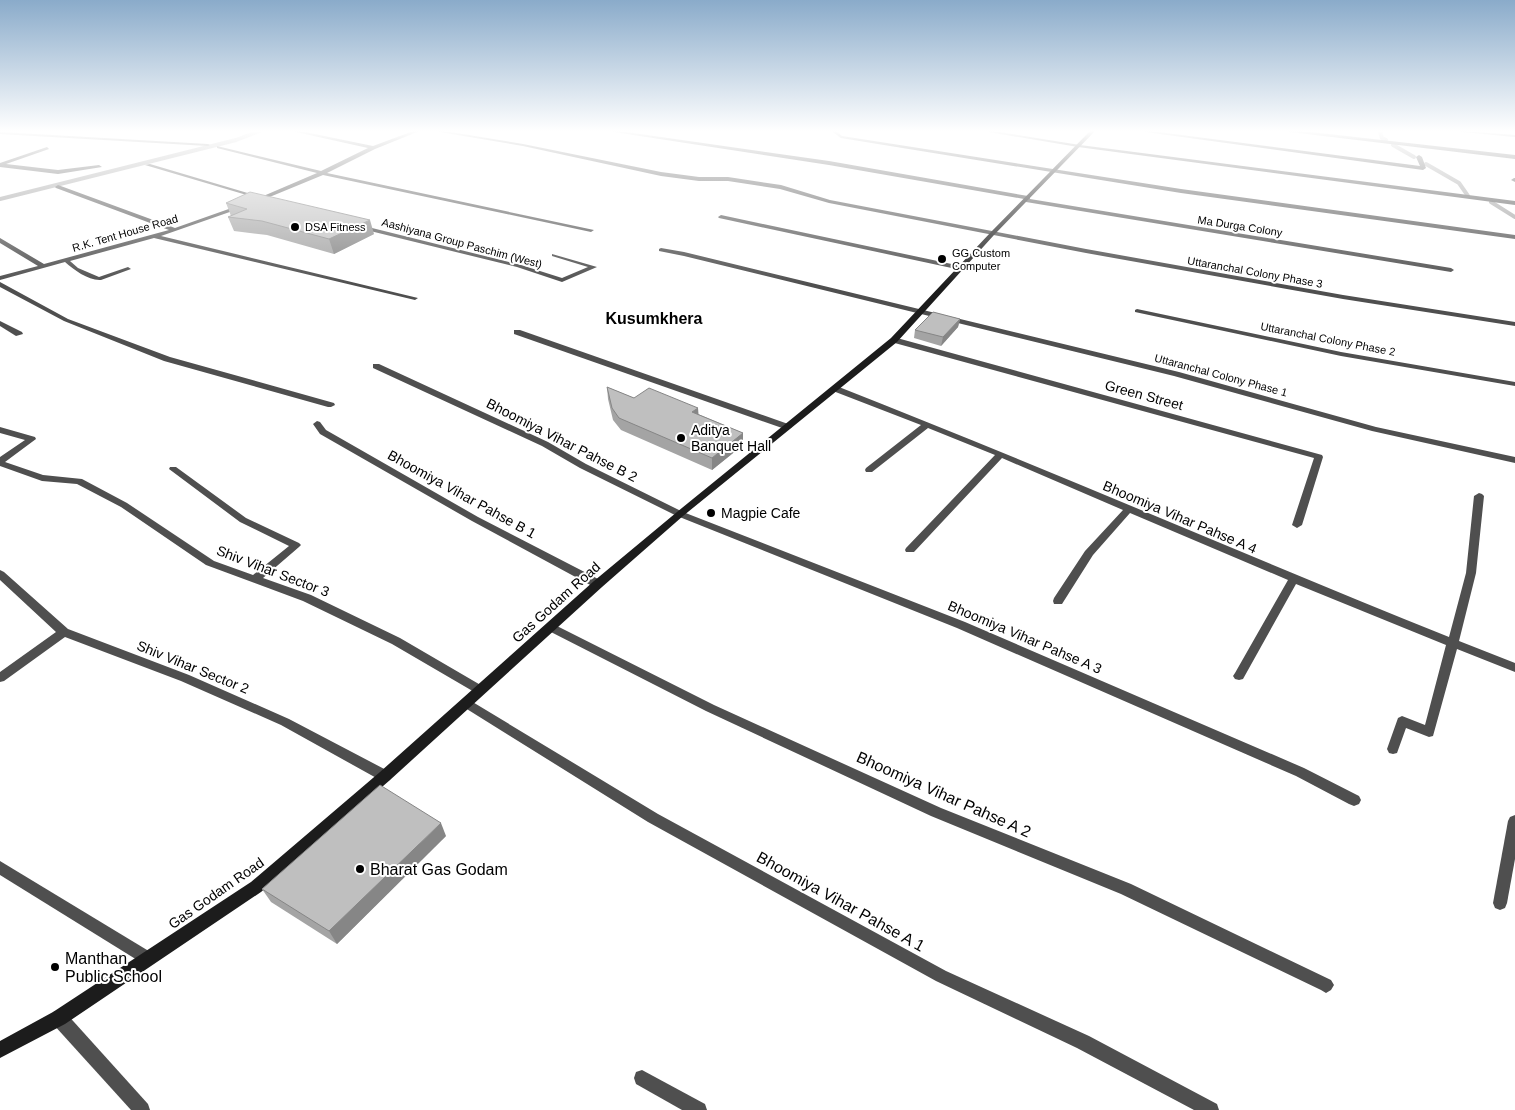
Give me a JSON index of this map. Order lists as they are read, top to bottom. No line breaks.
{"streets":{"main road":["Gas Godam Road"],"street":["Ma Durga Colony","R.K. Tent House Road","Aashiyana Group Paschim (West)","Uttaranchal Colony Phase 3","Uttaranchal Colony Phase 2","Uttaranchal Colony Phase 1","Green Street","Bhoomiya Vihar Pahse B 2","Bhoomiya Vihar Pahse B 1","Bhoomiya Vihar Pahse A 4","Shiv Vihar Sector 3","Bhoomiya Vihar Pahse A 3","Shiv Vihar Sector 2","Bhoomiya Vihar Pahse A 2","Bhoomiya Vihar Pahse A 1"]},"crossings":[["Ma Durga Colony","Gas Godam Road"],["Uttaranchal Colony Phase 3","Gas Godam Road"],["Uttaranchal Colony Phase 1","Gas Godam Road"],["Green Street","Gas Godam Road"],["Bhoomiya Vihar Pahse B 2","Gas Godam Road"],["Bhoomiya Vihar Pahse B 2","Bhoomiya Vihar Pahse A 3"],["Bhoomiya Vihar Pahse B 1","Gas Godam Road"],["Bhoomiya Vihar Pahse A 4","Gas Godam Road"],["Shiv Vihar Sector 3","Gas Godam Road"],["Gas Godam Road","Bhoomiya Vihar Pahse A 3"],["Gas Godam Road","Shiv Vihar Sector 2"],["Gas Godam Road","Bhoomiya Vihar Pahse A 2"],["Gas Godam Road","Bhoomiya Vihar Pahse A 1"]],"districts":["Kusumkhera"],"places":["DSA Fitness","GG Custom Computer","Aditya Banquet Hall","Magpie Cafe","Bharat Gas Godam","Manthan Public School"]}
